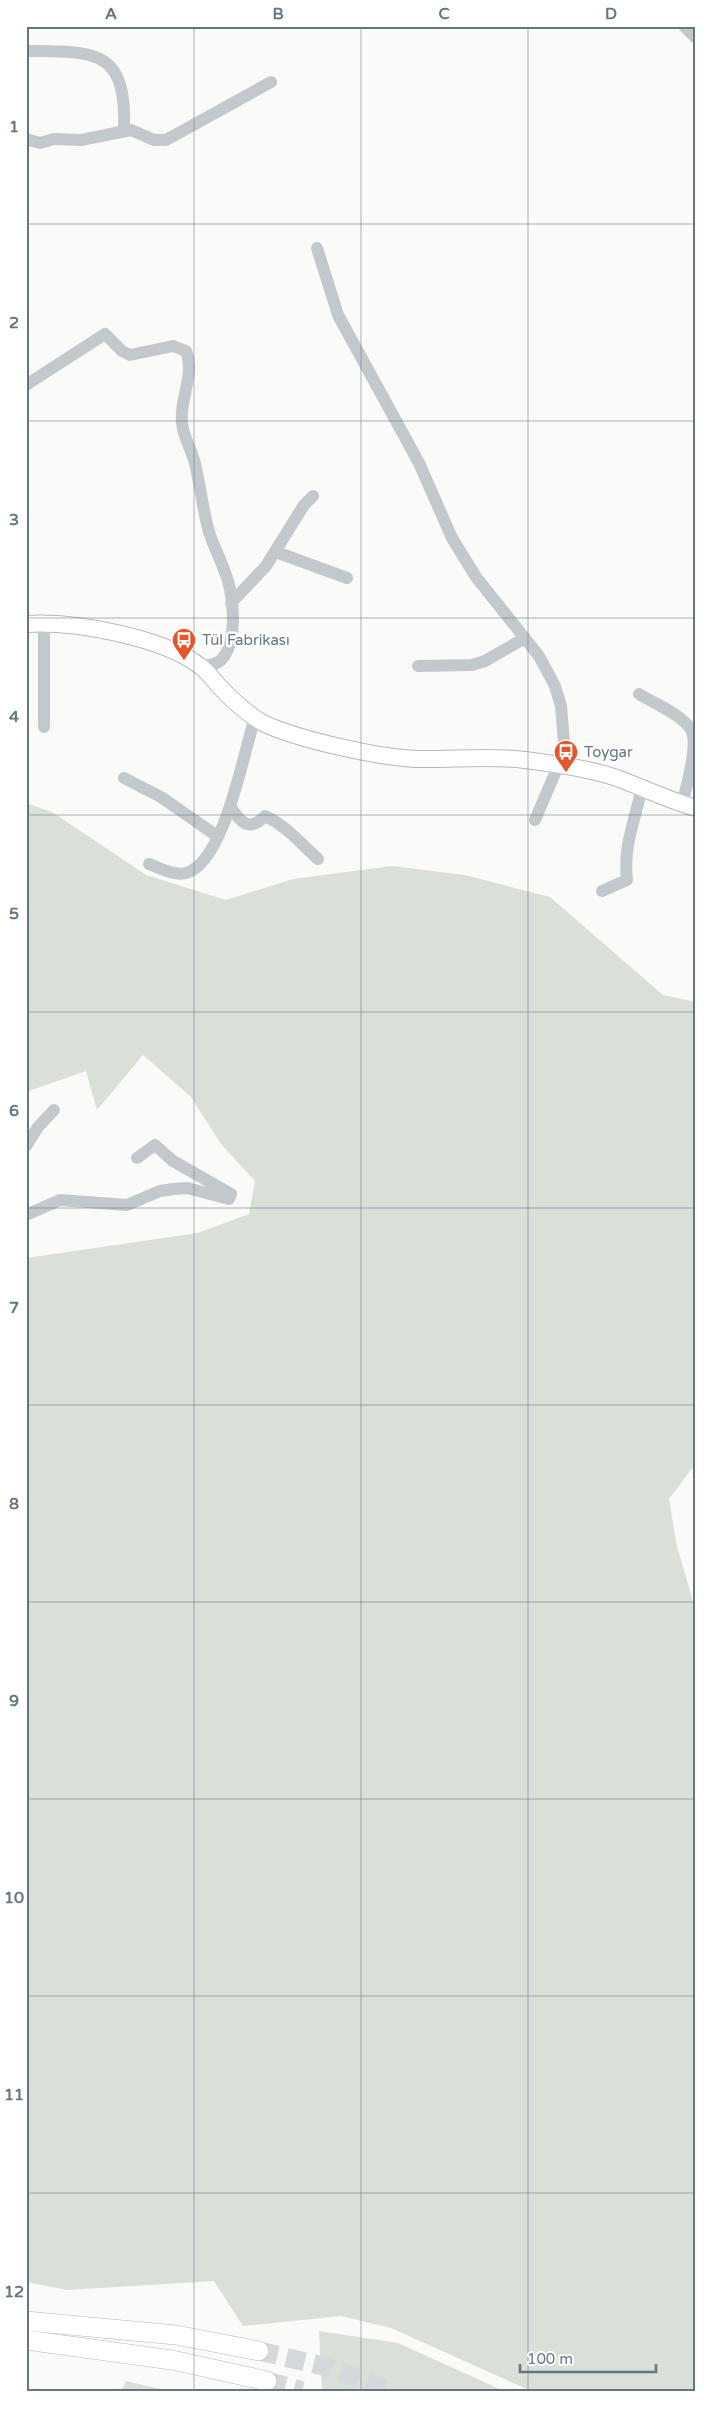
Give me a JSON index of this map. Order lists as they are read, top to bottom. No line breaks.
{"places":{"bus stop":["Tül Fabrikası","Toygar"]},"scale_bar":"100 m","grid":{"columns":["A","B","C","D"],"rows":["1","2","3","4","5","6","7","8","9","10","11","12"]}}
